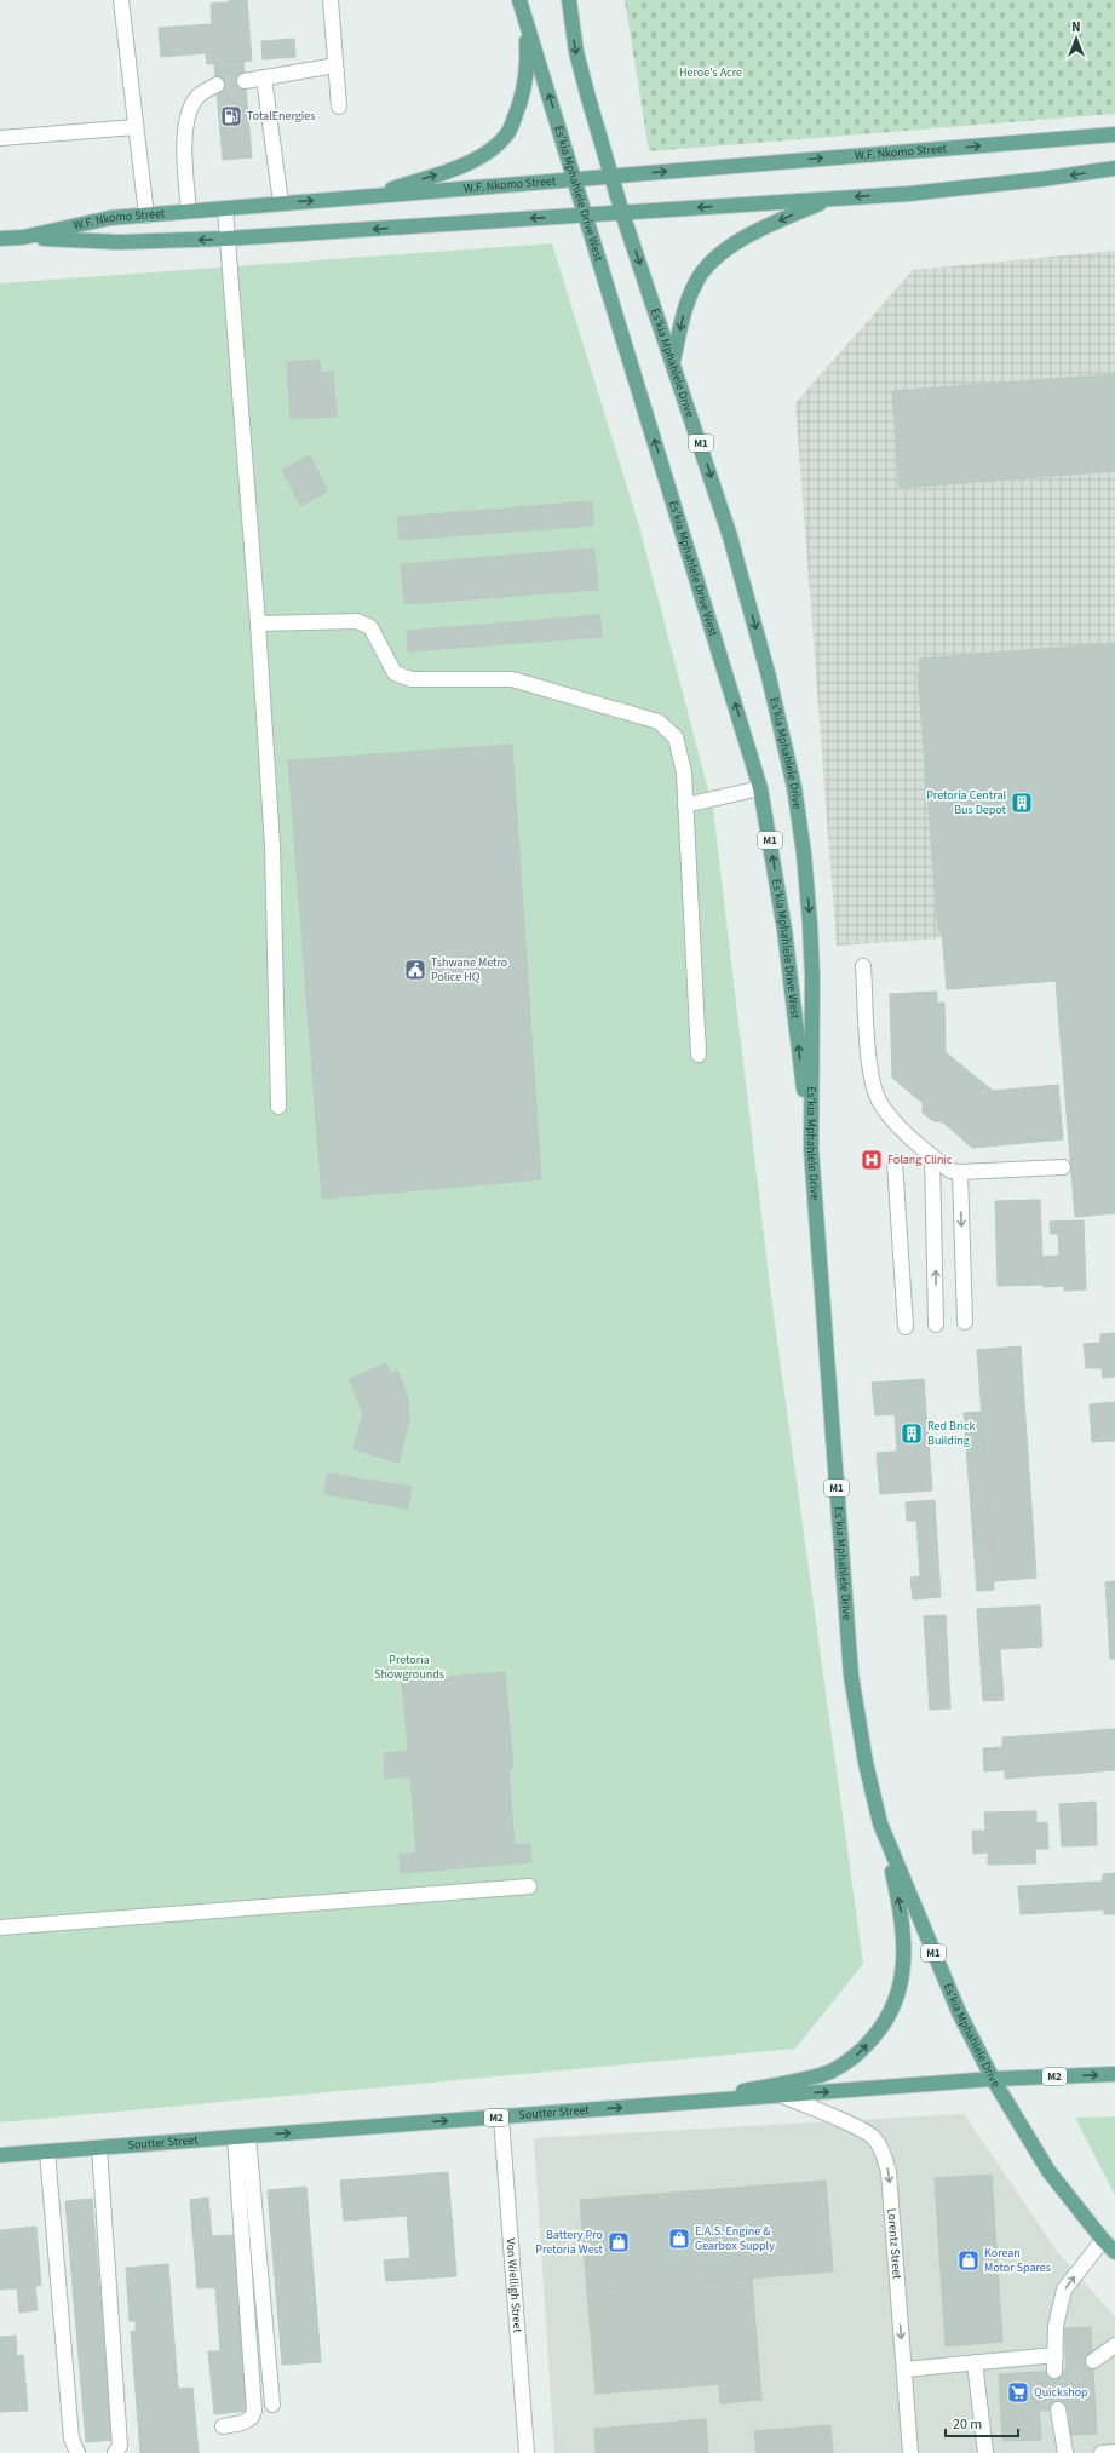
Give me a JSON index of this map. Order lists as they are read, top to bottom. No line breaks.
{"streets":{"main road":["W.F. Nkomo Street","Es'kia Mphahlele Drive West","Es'kia Mphahlele Drive","M1","M2","Soutter Street"],"street":["Lorentz Street","Von Wielligh Street"]},"crossings":[["W.F. Nkomo Street","Es'kia Mphahlele Drive West"],["W.F. Nkomo Street","Es'kia Mphahlele Drive"],["Es'kia Mphahlele Drive West","Es'kia Mphahlele Drive"],["Es'kia Mphahlele Drive","M2"],["Es'kia Mphahlele Drive","Soutter Street"],["M2","Soutter Street"],["Soutter Street","Lorentz Street"],["Soutter Street","Von Wielligh Street"]],"one_way":["Es'kia Mphahlele Drive West","Es'kia Mphahlele Drive","Soutter Street","Lorentz Street"],"parks":["Heroe's Acre","Pretoria Showgrounds"],"places":{"fuel station":["TotalEnergies"],"building":["Pretoria Central Bus Depot","Red Brick Building"],"public building":["Tshwane Metro Police HQ"],"hospital":["Folang Clinic"],"shop":["E.A.S. Engine & Gearbox Supply","Battery Pro Pretoria West","Korean Motor Spares"],"supermarket":["Quickshop"]},"scale_bar":"20 m","north":"top"}
